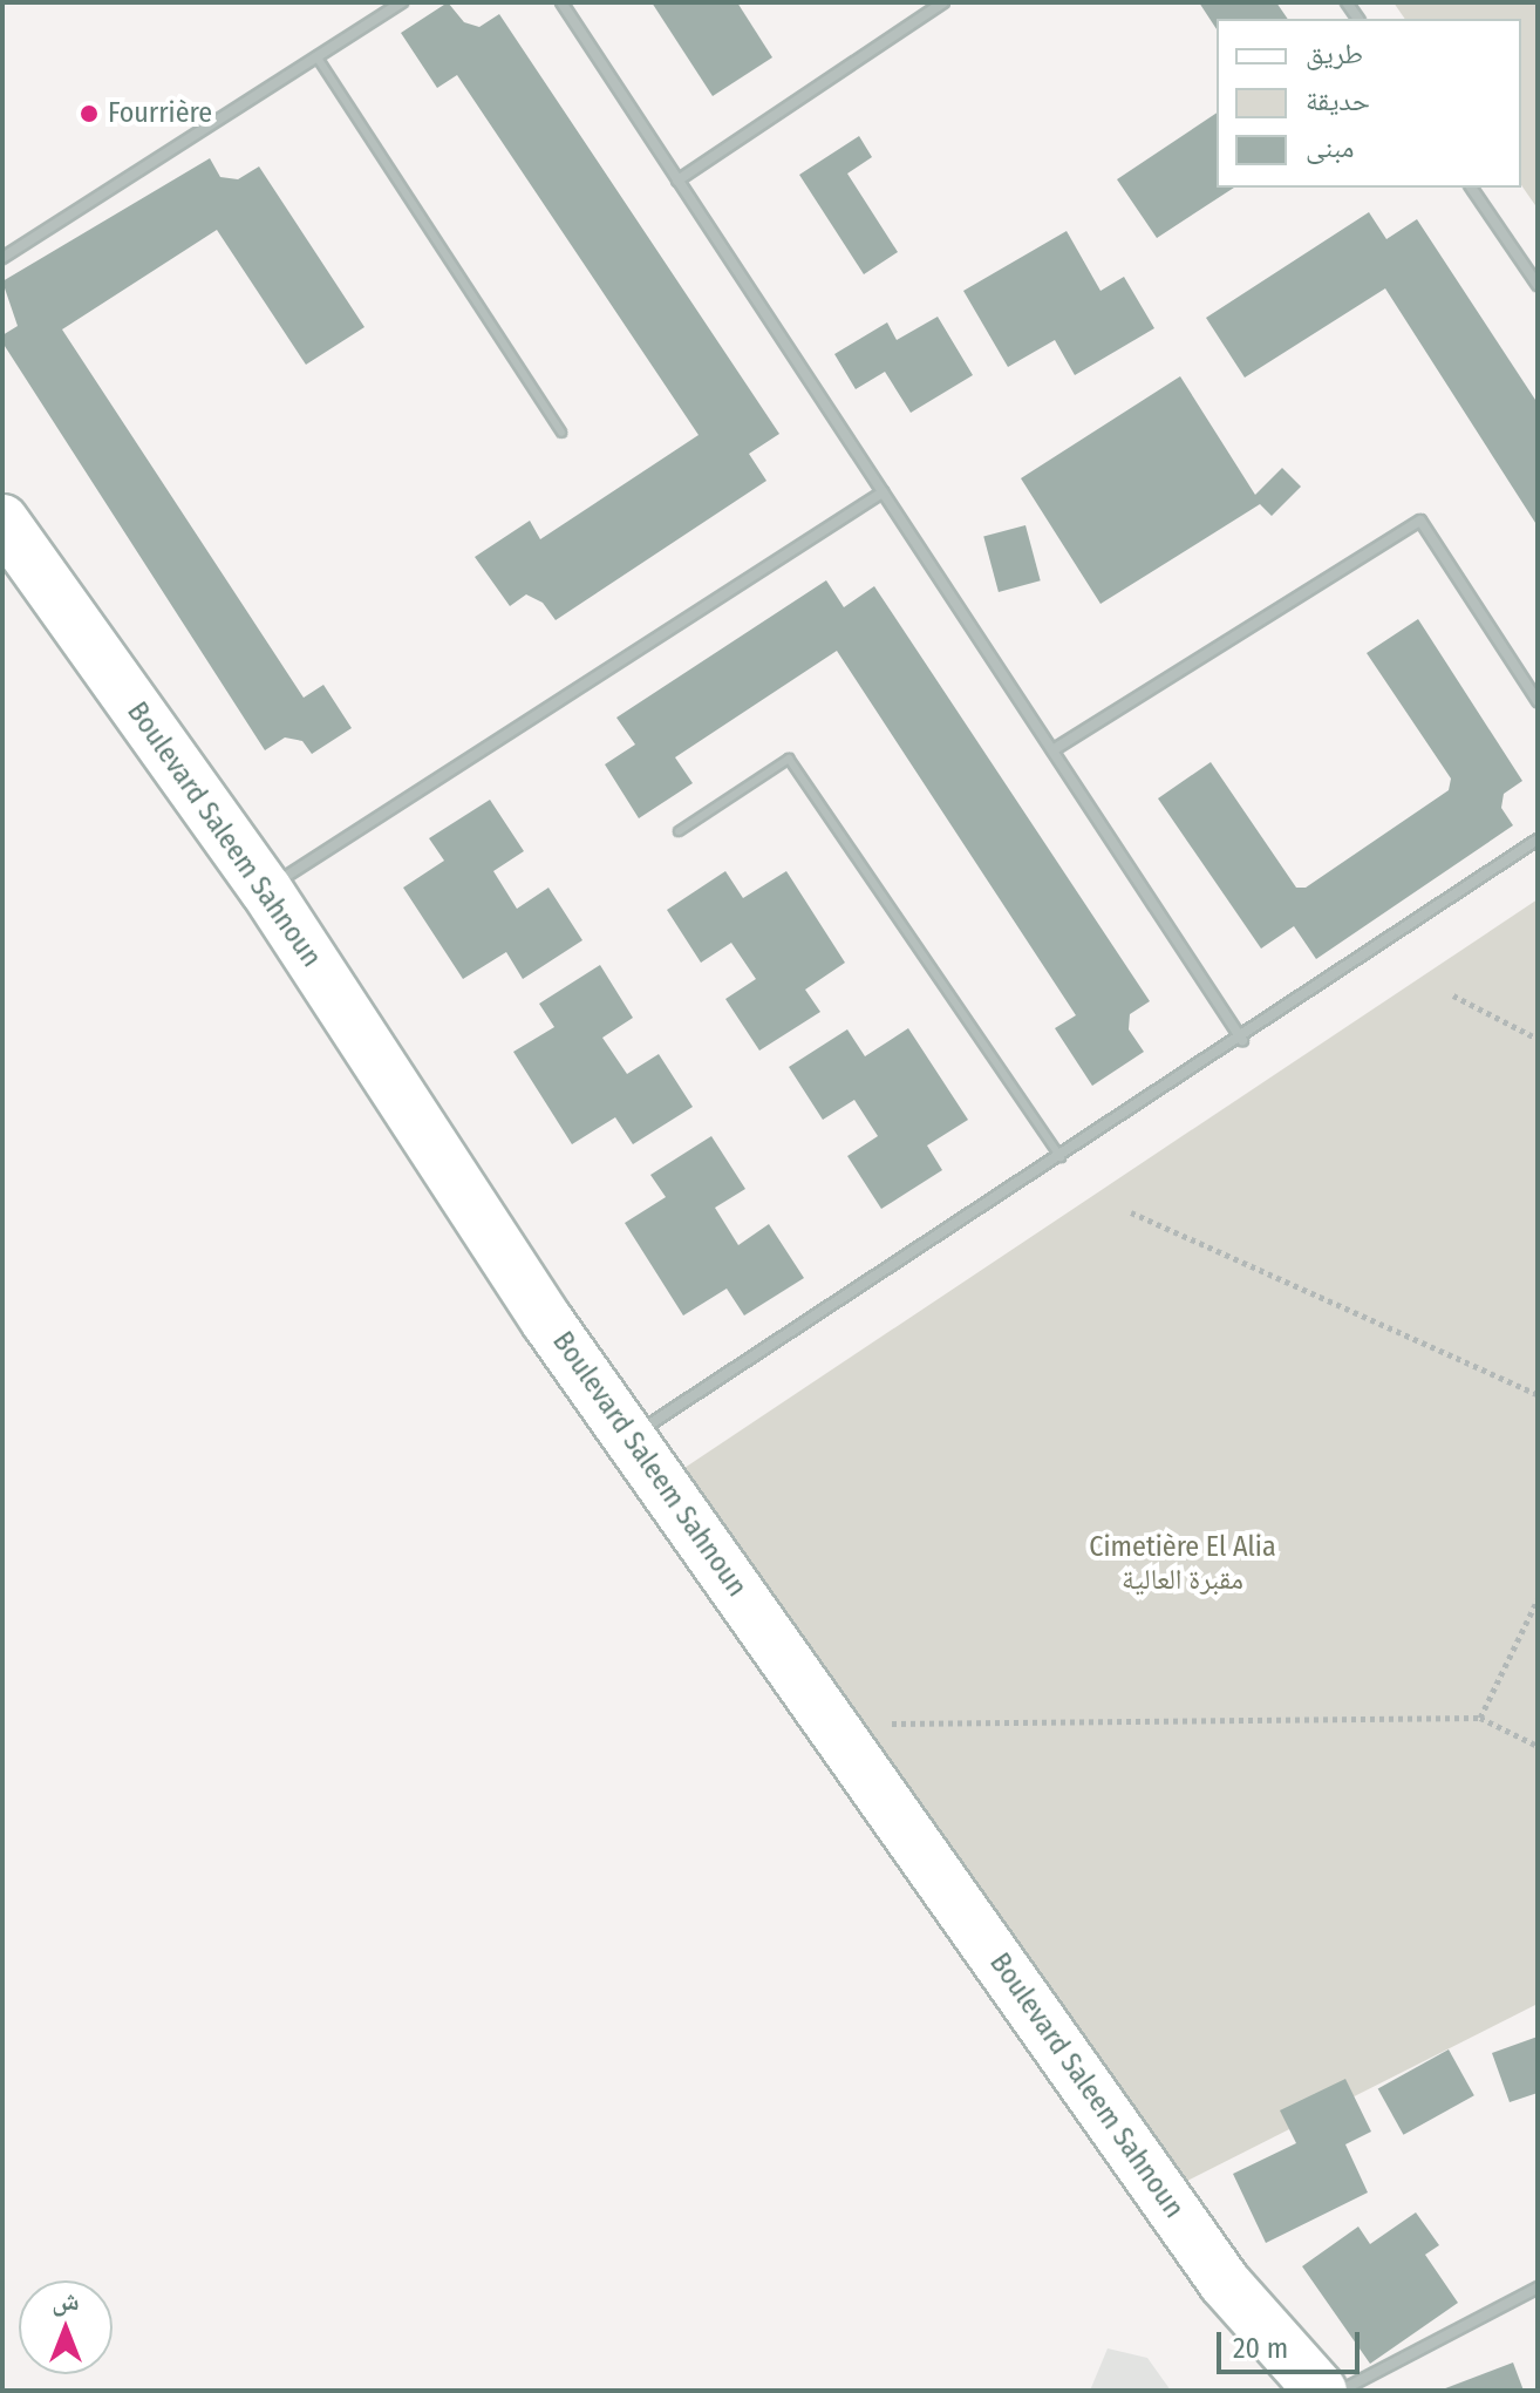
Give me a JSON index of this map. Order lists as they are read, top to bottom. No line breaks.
{"streets":{"street":["Boulevard Saleem Sahnoun"]},"parks":["Cimetière El Alia مقبرة العالية"],"places":["Fourrière"],"legend":["طريق","حديقة","مبنى"],"scale_bar":"20 m","north":"top"}
